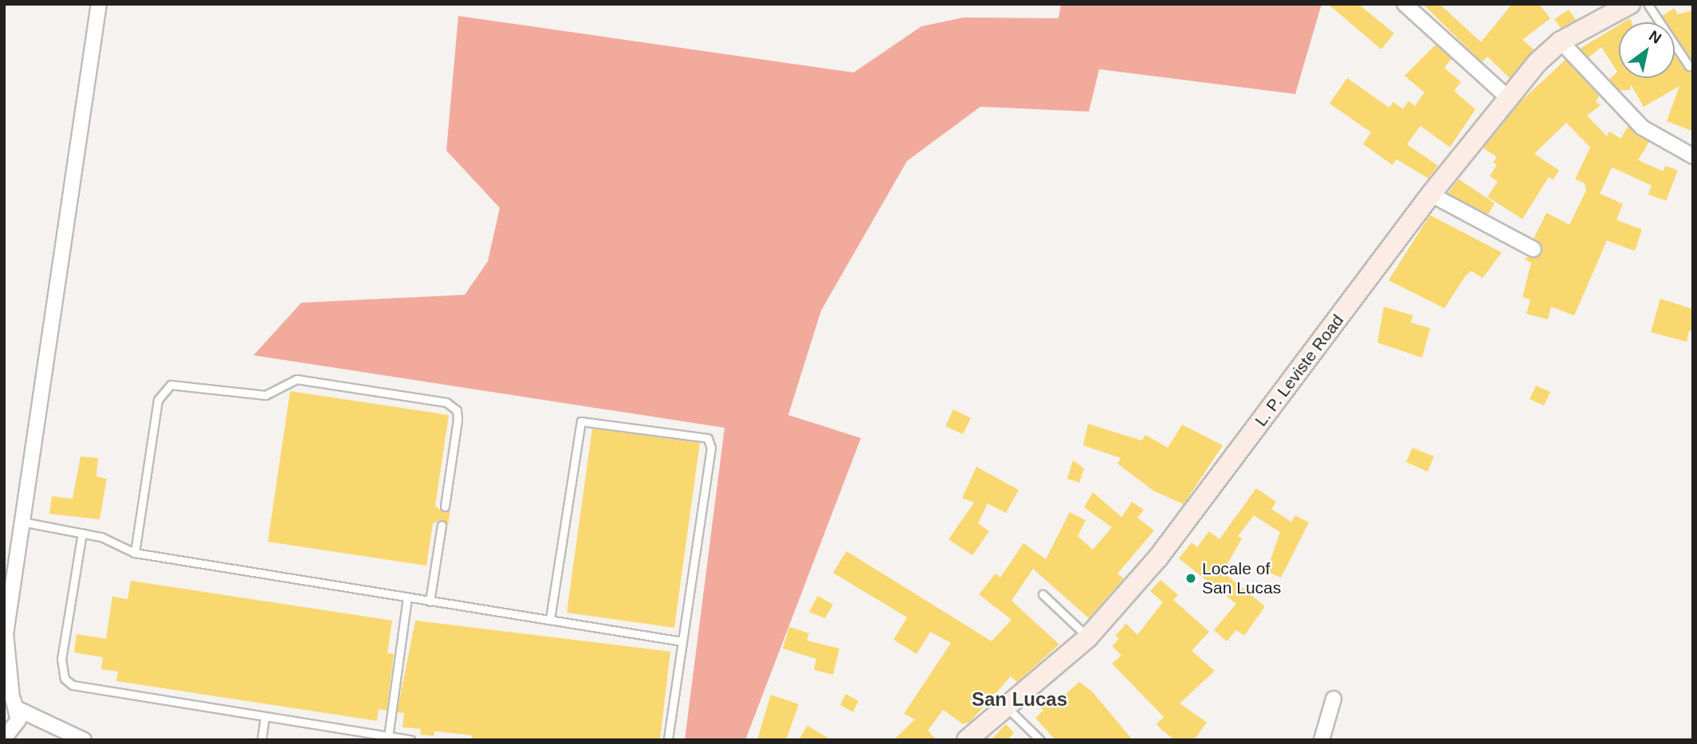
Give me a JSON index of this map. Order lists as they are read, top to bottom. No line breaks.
{"streets":{"main road":["L. P. Leviste Road"]},"districts":["San Lucas"],"places":["Locale of San Lucas"],"north":"top right"}
